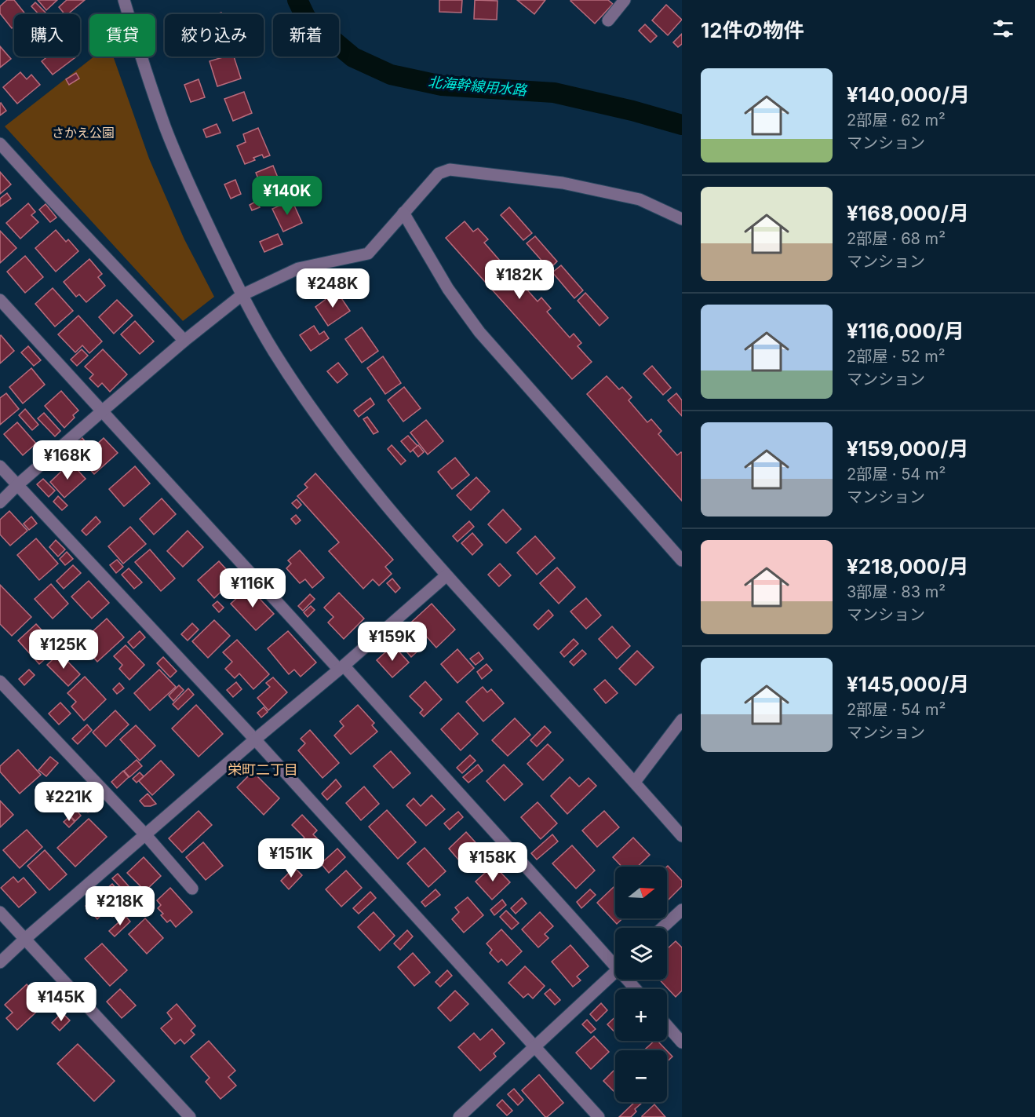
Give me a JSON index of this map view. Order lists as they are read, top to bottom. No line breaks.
{"districts":["栄町二丁目"],"water":["北海幹線用水路"],"parks":["さかえ公園"],"north":"right","page":{"heading":"12件の物件","chip":["購入","賃貸","絞り込み","新着"],"list":[{"name":"¥140,000/月","note":"2部屋 · 62 m² · マンション"},{"name":"¥168,000/月","note":"2部屋 · 68 m² · マンション"},{"name":"¥116,000/月","note":"2部屋 · 52 m² · マンション"},{"name":"¥159,000/月","note":"2部屋 · 54 m² · マンション"},{"name":"¥218,000/月","note":"3部屋 · 83 m² · マンション"},{"name":"¥145,000/月","note":"2部屋 · 54 m² · マンション"}],"price":["¥140K","¥182K","¥248K","¥168K","¥116K","¥159K","¥125K","¥221K","¥151K","¥158K","¥218K","¥145K"],"map_buttons":["+","−"]}}
